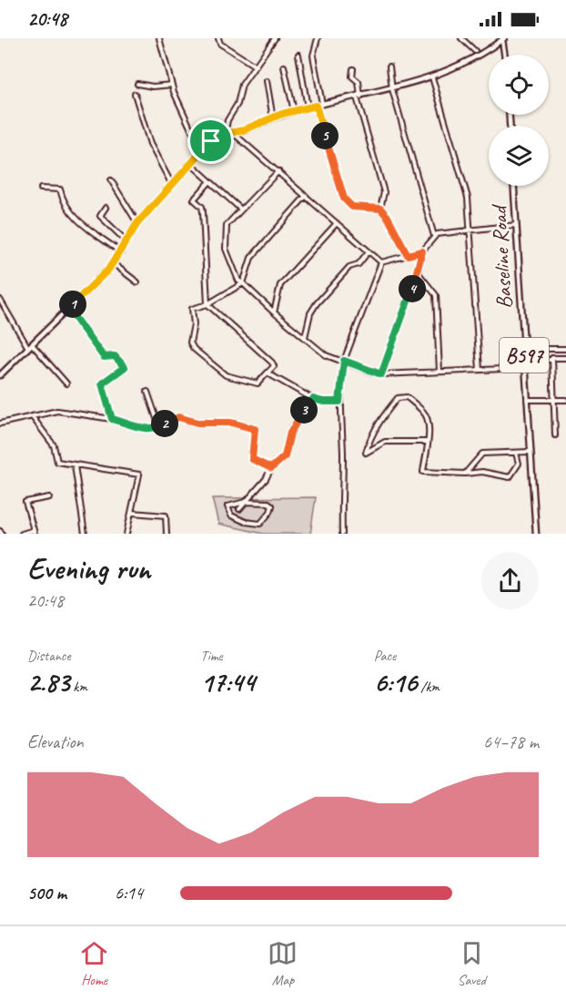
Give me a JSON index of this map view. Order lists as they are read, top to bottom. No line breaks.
{"streets":{"main road":["Baseline Road","B597"]},"page":{"status":"20:48","pins":["5","4","1","3","2"],"heading":["Evening run","20:48"],"stats":[["Distance","2.83 km"],["Time","17:44"],["Pace","6:16 /km"]],"chart":["Elevation","64–78 m"],"list":[{"name":"500 m","note":"6:14"}],"tabs":["Home","Map","Saved"]}}
